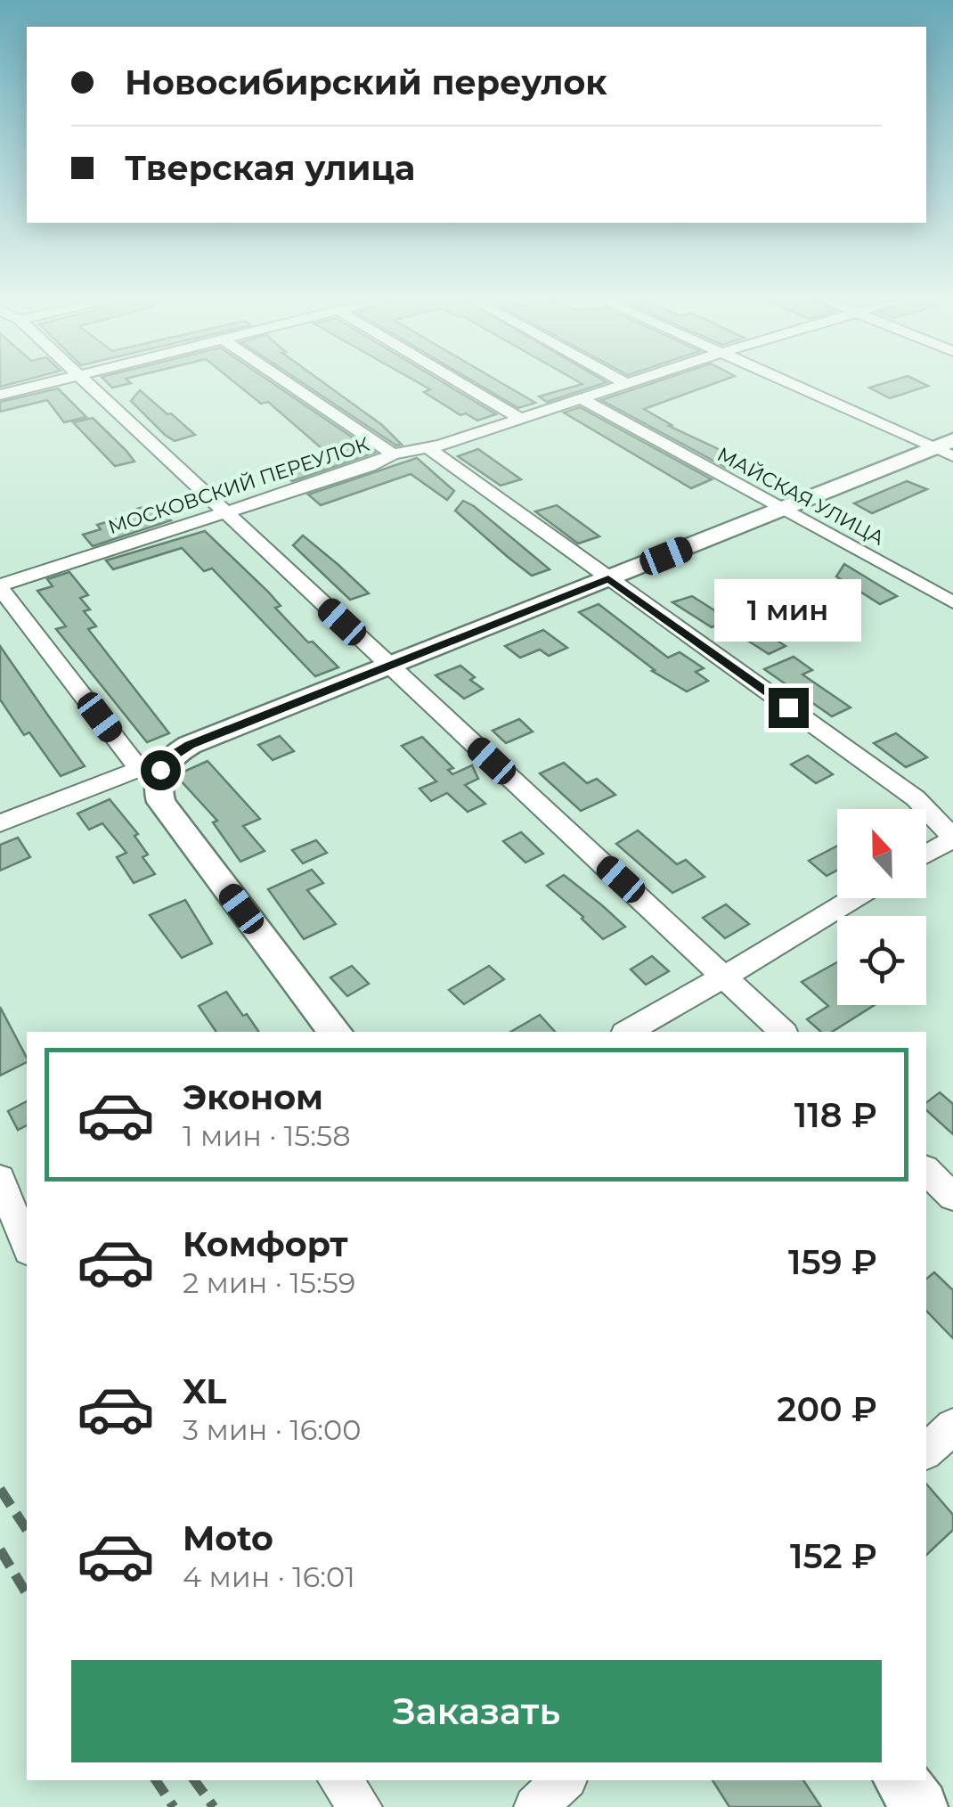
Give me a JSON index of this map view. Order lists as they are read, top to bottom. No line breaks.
{"streets":{"street":["МОСКОВСКИЙ ПЕРЕУЛОК","МАЙСКАЯ УЛИЦА"]},"crossings":[["МОСКОВСКИЙ ПЕРЕУЛОК","МАЙСКАЯ УЛИЦА"]],"north":"top","page":{"banner":["Новосибирский переулок","Тверская улица"],"bubble":"1 мин","list":[{"name":"Эконом","note":"1 мин · 15:58","value":"118 ₽"},{"name":"Комфорт","note":"2 мин · 15:59","value":"159 ₽"},{"name":"XL","note":"3 мин · 16:00","value":"200 ₽"},{"name":"Moto","note":"4 мин · 16:01","value":"152 ₽"}],"buttons":"Заказать"}}
